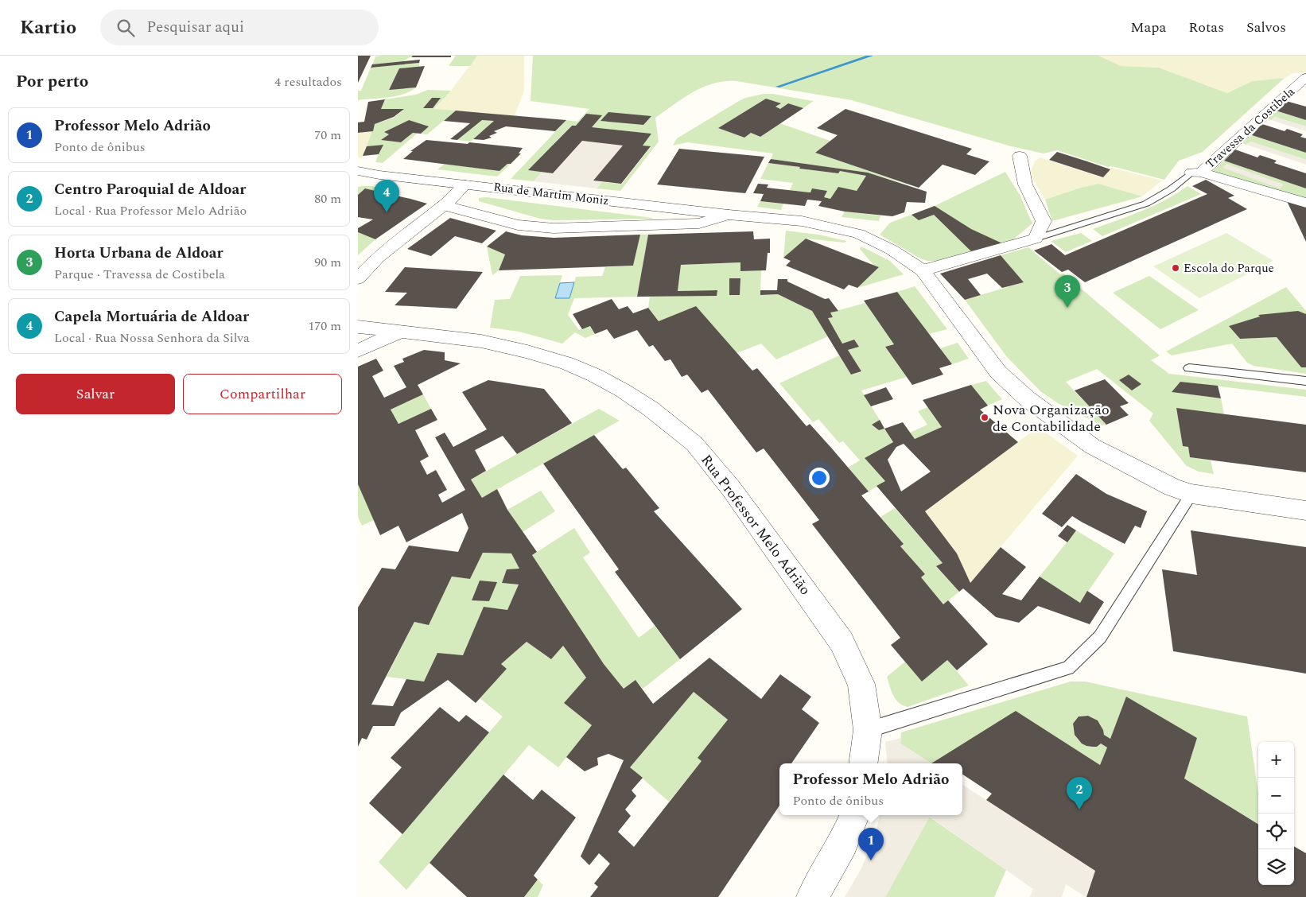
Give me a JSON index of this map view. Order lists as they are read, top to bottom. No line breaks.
{"streets":{"street":["Travessa da Costibela","Rua de Martim Moniz","Rua Professor Melo Adrião"]},"places":["Escola do Parque","Nova Organização de Contabilidade"],"page":{"header":"Kartio","search":"Pesquisar aqui","nav":["Mapa","Rotas","Salvos"],"heading":["Por perto","4 resultados"],"list":[{"mark":"1","name":"Professor Melo Adrião","note":"Ponto de ônibus","value":"70 m"},{"mark":"2","name":"Centro Paroquial de Aldoar","note":"Local · Rua Professor Melo Adrião","value":"80 m"},{"mark":"3","name":"Horta Urbana de Aldoar","note":"Parque · Travessa de Costibela","value":"90 m"},{"mark":"4","name":"Capela Mortuária de Aldoar","note":"Local · Rua Nossa Senhora da Silva","value":"170 m"}],"pins":["4","3","2","1"],"buttons":["Salvar","Compartilhar"],"map_buttons":["+","−"],"popup":["Professor Melo Adrião","Ponto de ônibus"]}}
